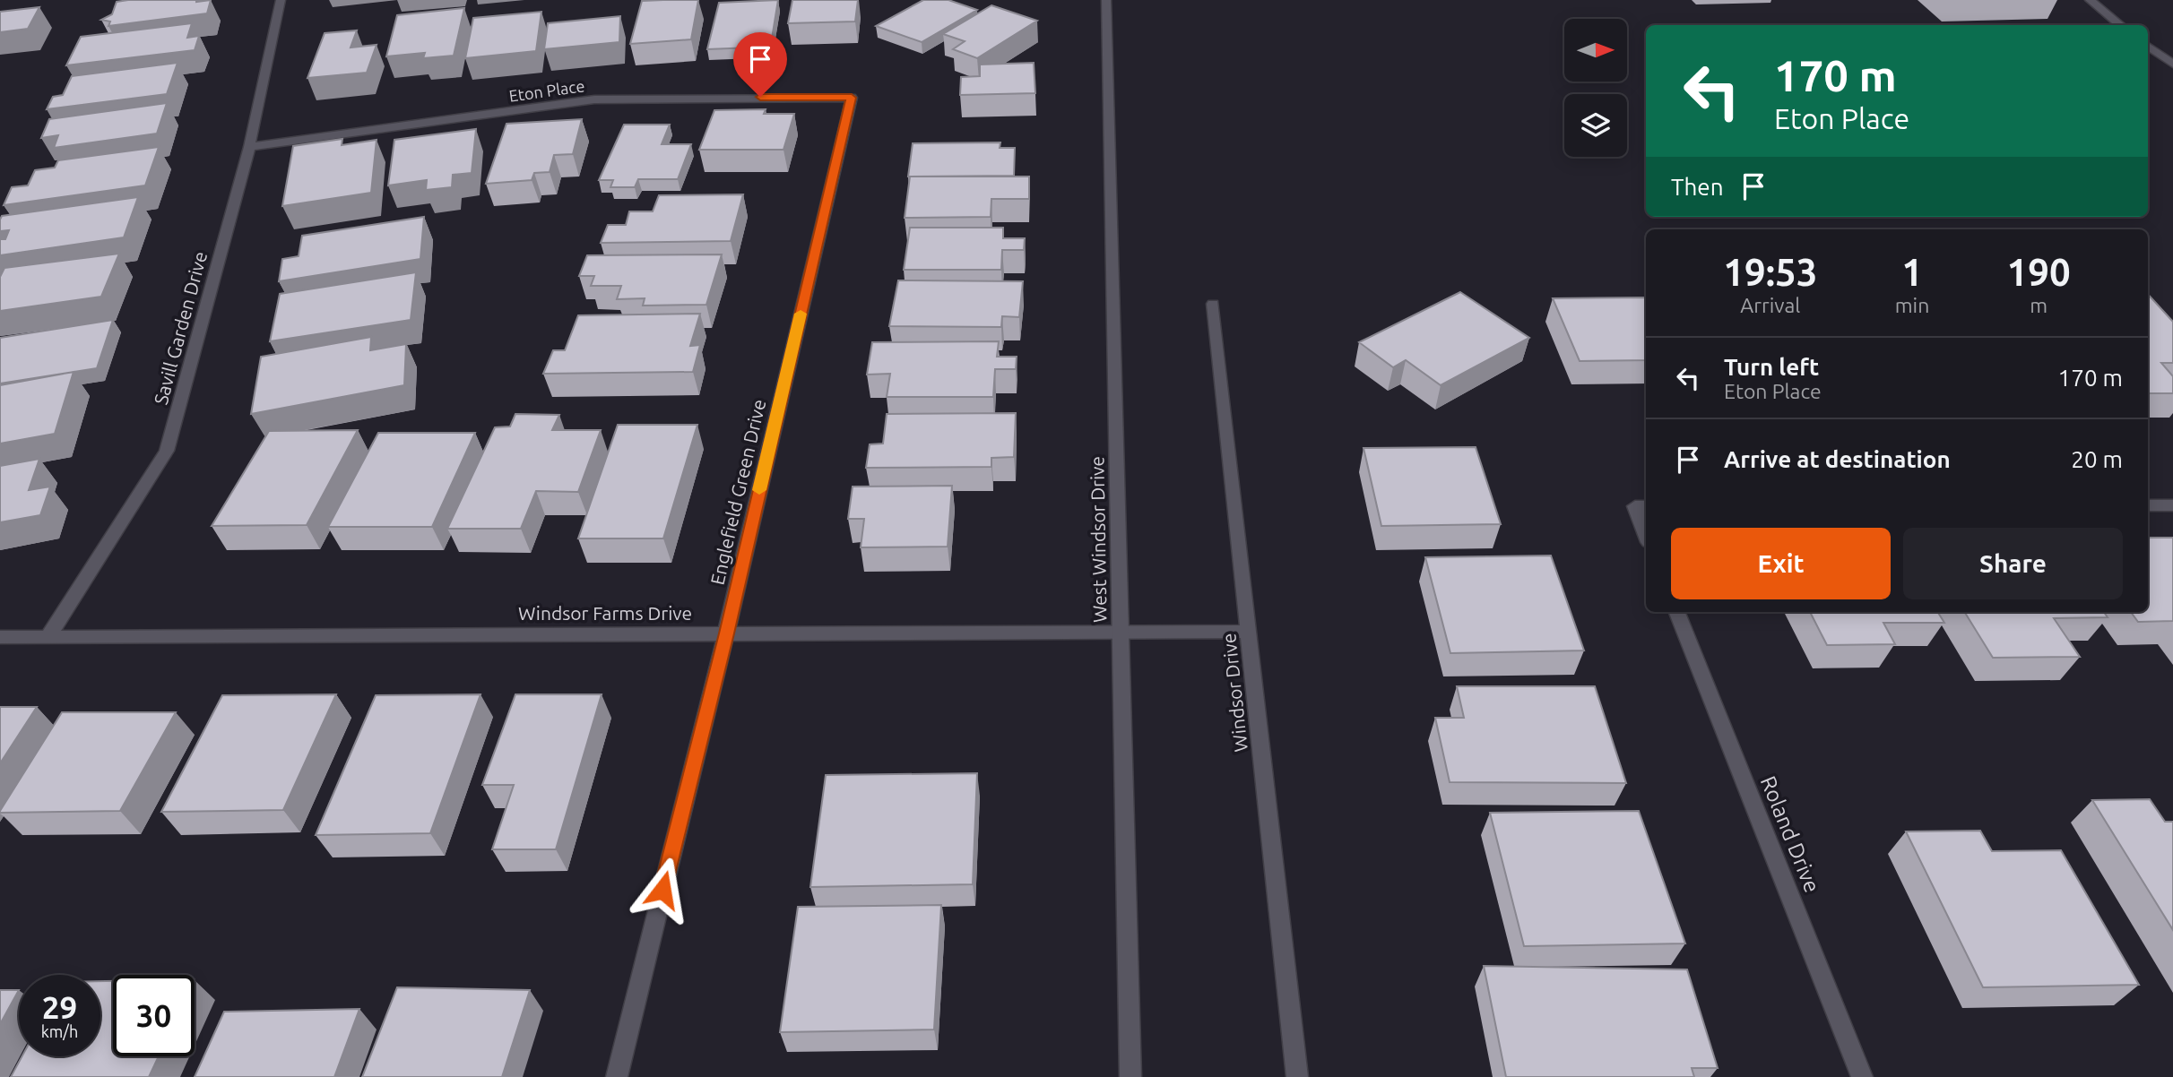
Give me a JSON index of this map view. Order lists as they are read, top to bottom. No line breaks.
{"streets":{"street":["Eton Place","Savill Garden Drive","Englefield Green Drive","West Windsor Drive","Windsor Farms Drive","Windsor Drive","Roland Drive"]},"crossings":[["Eton Place","Savill Garden Drive"],["Eton Place","Englefield Green Drive"],["Savill Garden Drive","Windsor Farms Drive"],["Englefield Green Drive","Windsor Farms Drive"],["West Windsor Drive","Windsor Farms Drive"],["Windsor Farms Drive","Windsor Drive"]],"north":"right","page":{"turn":["170 m","Eton Place"],"then":"Then","eta":["19:53","Arrival","1","min","190","m"],"list":[{"name":"Turn left","note":"Eton Place","value":"170 m"},{"name":"Arrive at destination","value":"20 m"}],"buttons":["Exit","Share"],"speed":"29 km/h","limit":"30"}}
